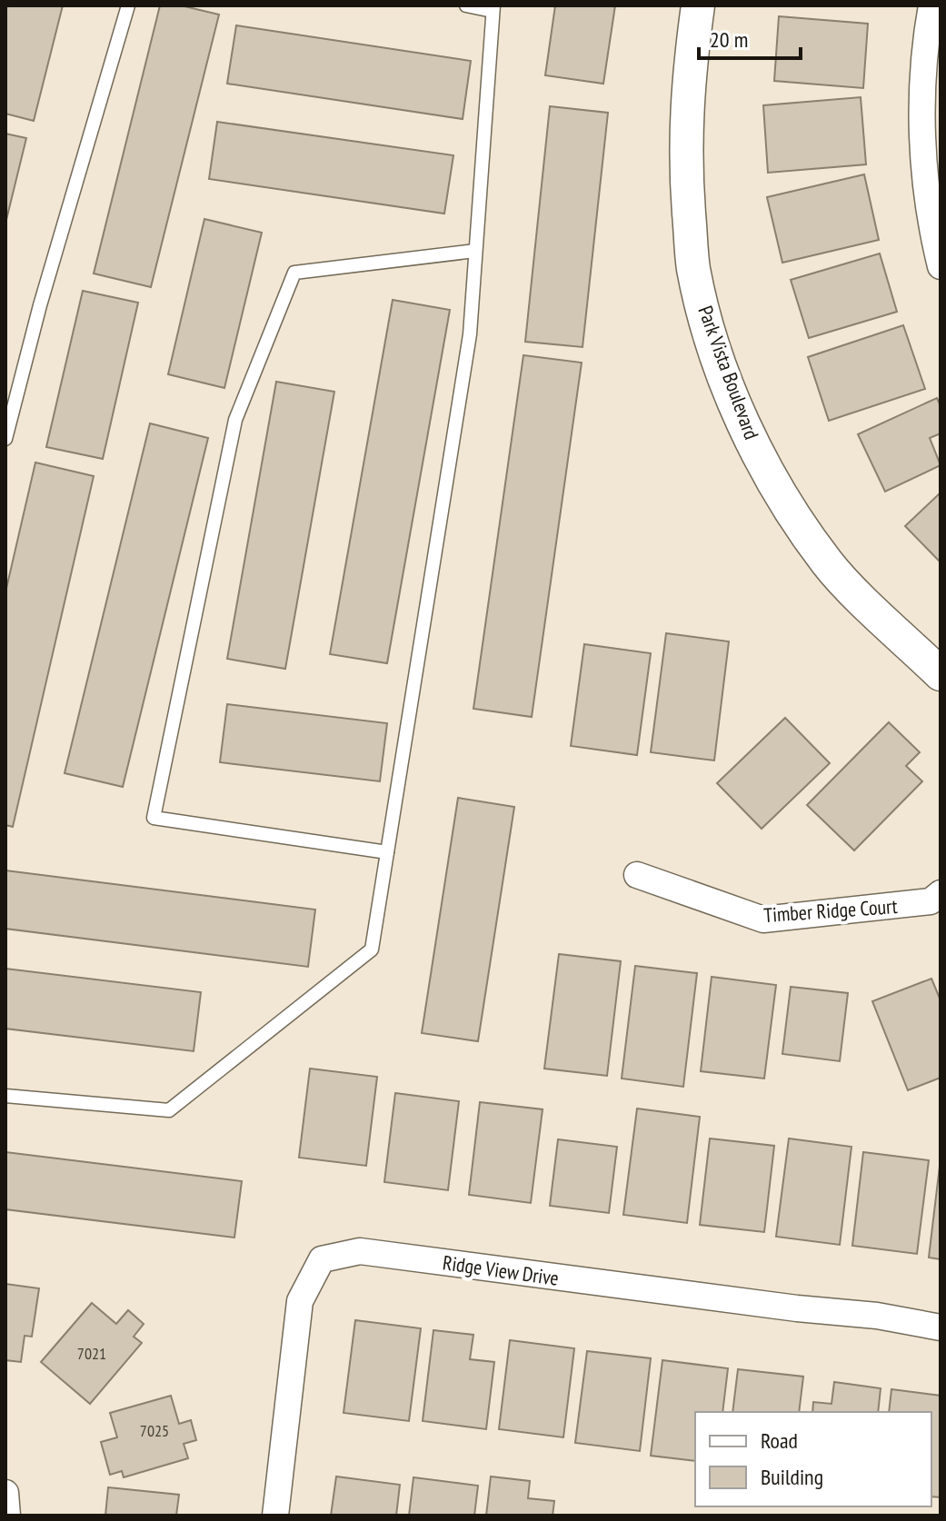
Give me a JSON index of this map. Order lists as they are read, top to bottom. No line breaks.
{"streets":{"street":["Park Vista Boulevard","Timber Ridge Court","Ridge View Drive"]},"house_numbers":["7021","7025"],"legend":["Road","Building"],"scale_bar":"20 m"}
